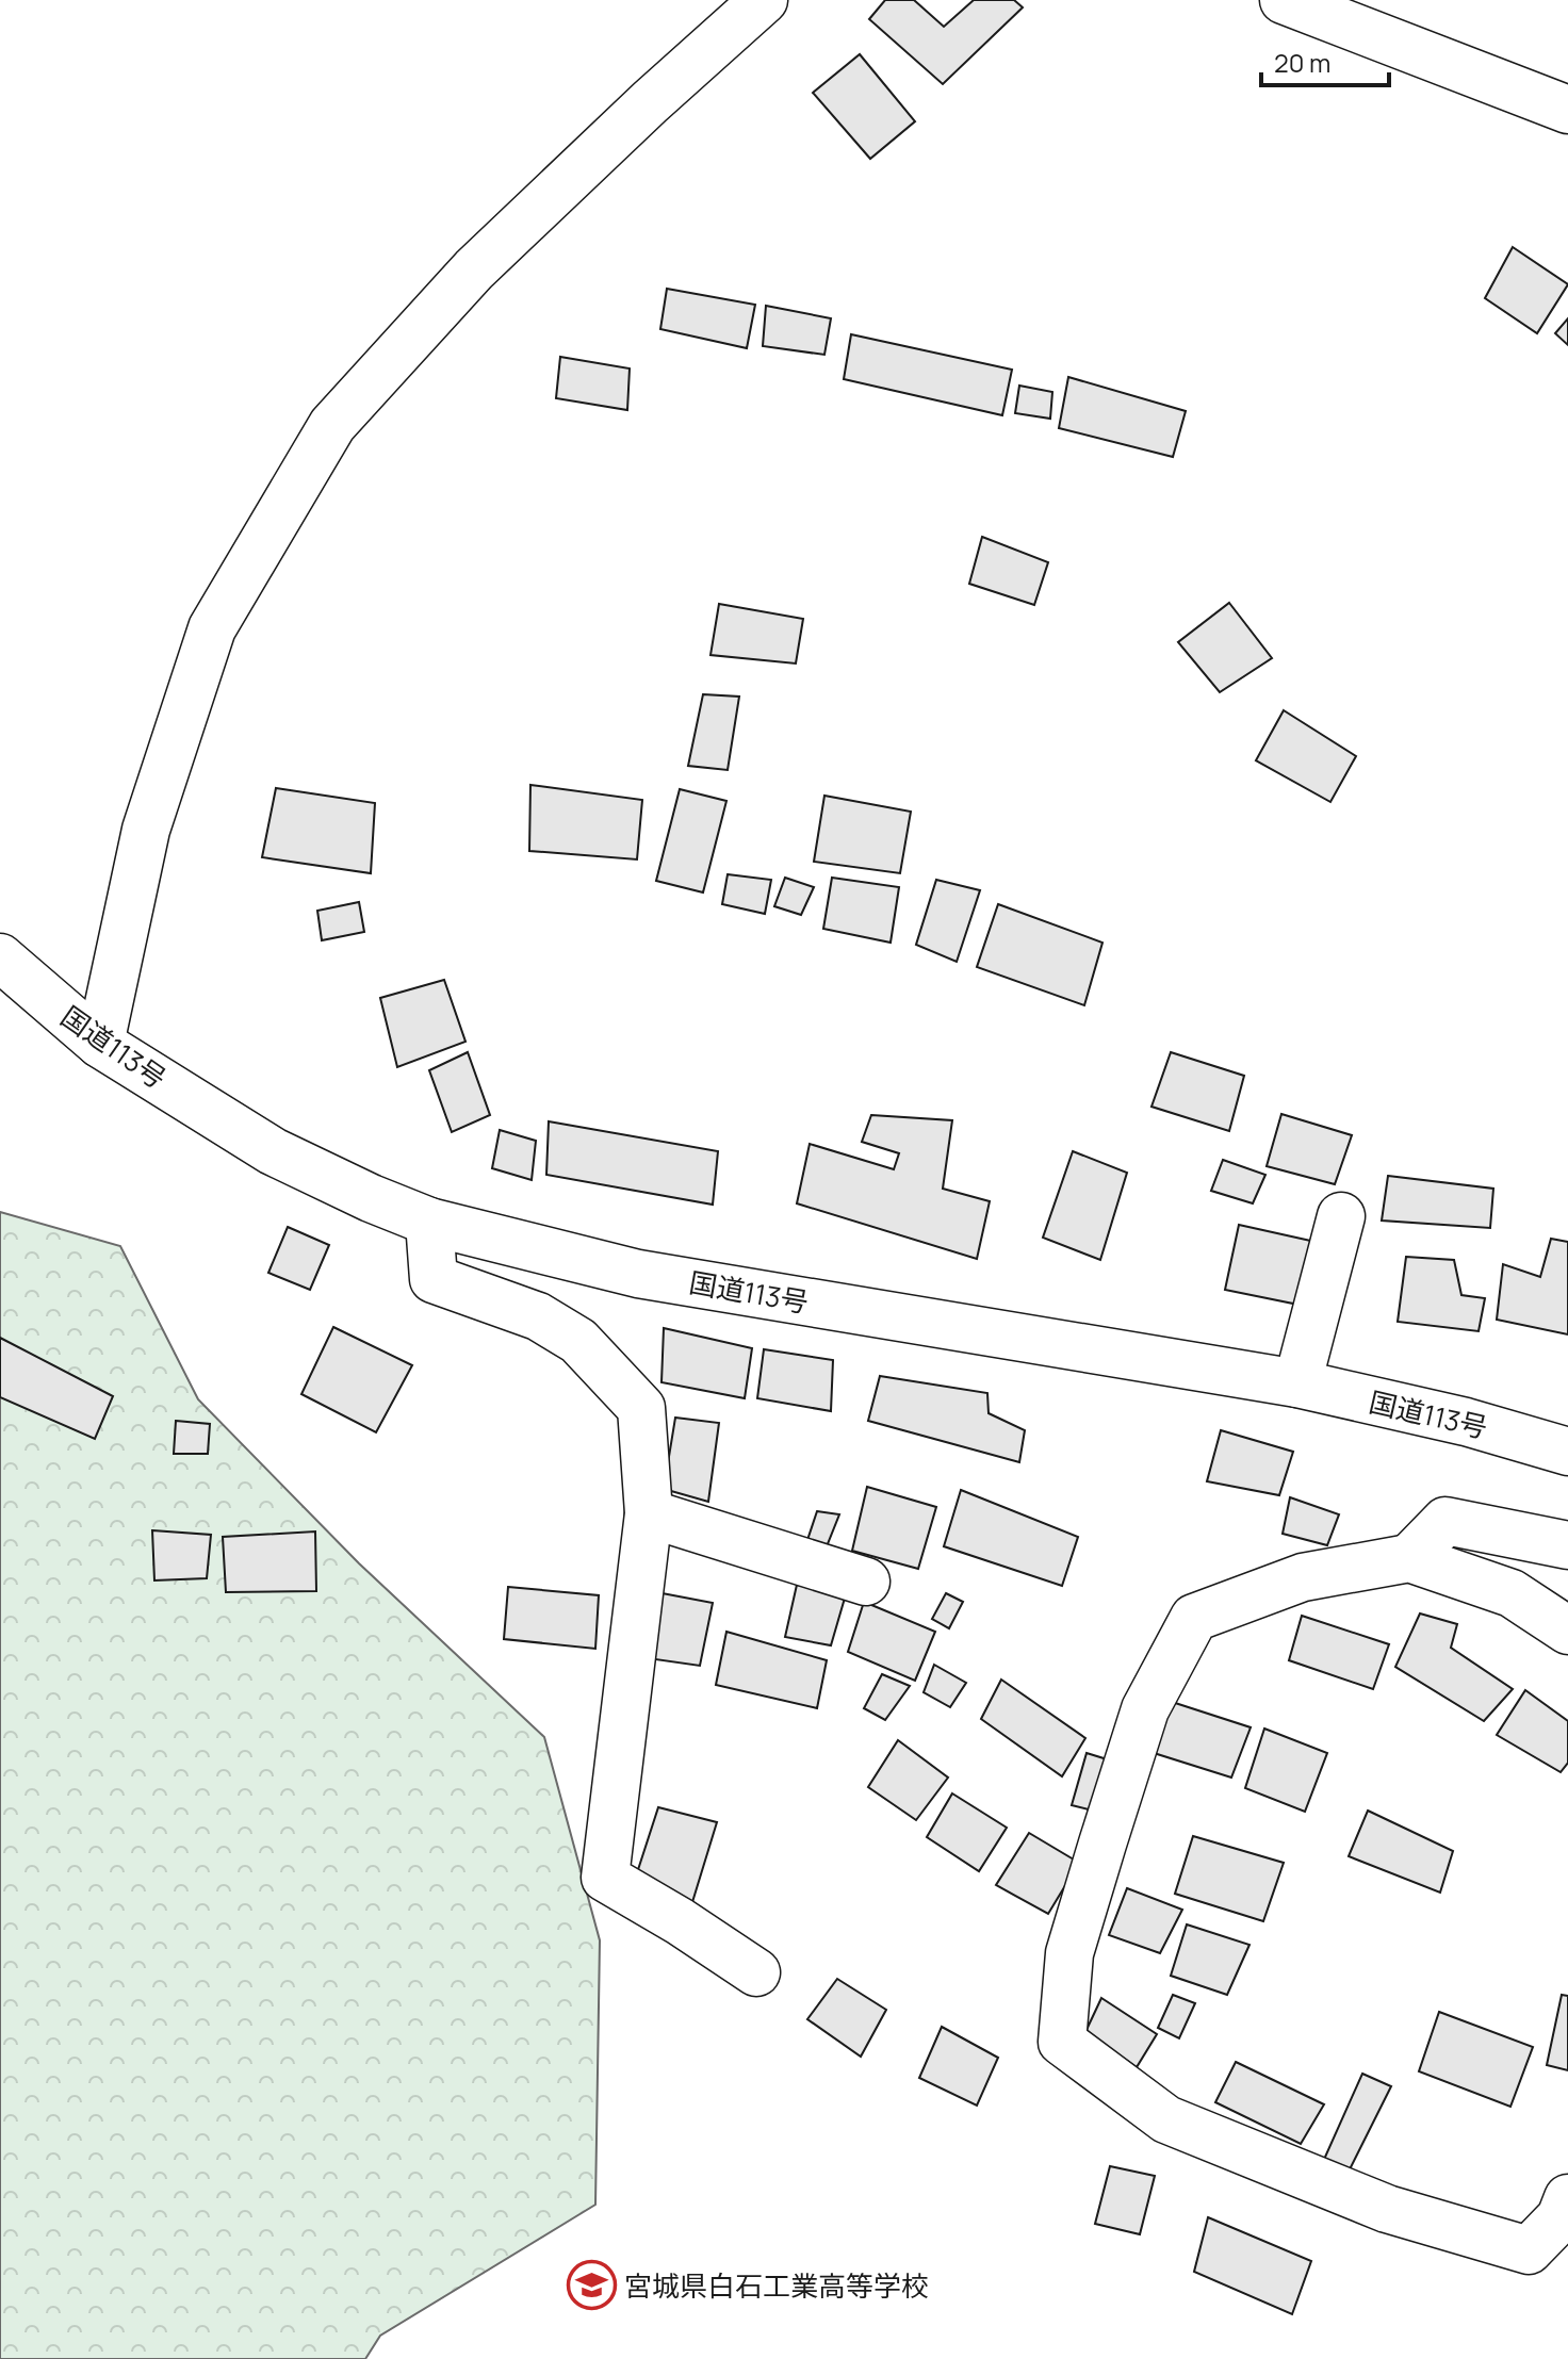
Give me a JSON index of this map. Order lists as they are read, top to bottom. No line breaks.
{"streets":{"main road":["国道113号"]},"places":{"school or university":["宮城県白石工業高等学校"]},"scale_bar":"20 m"}
